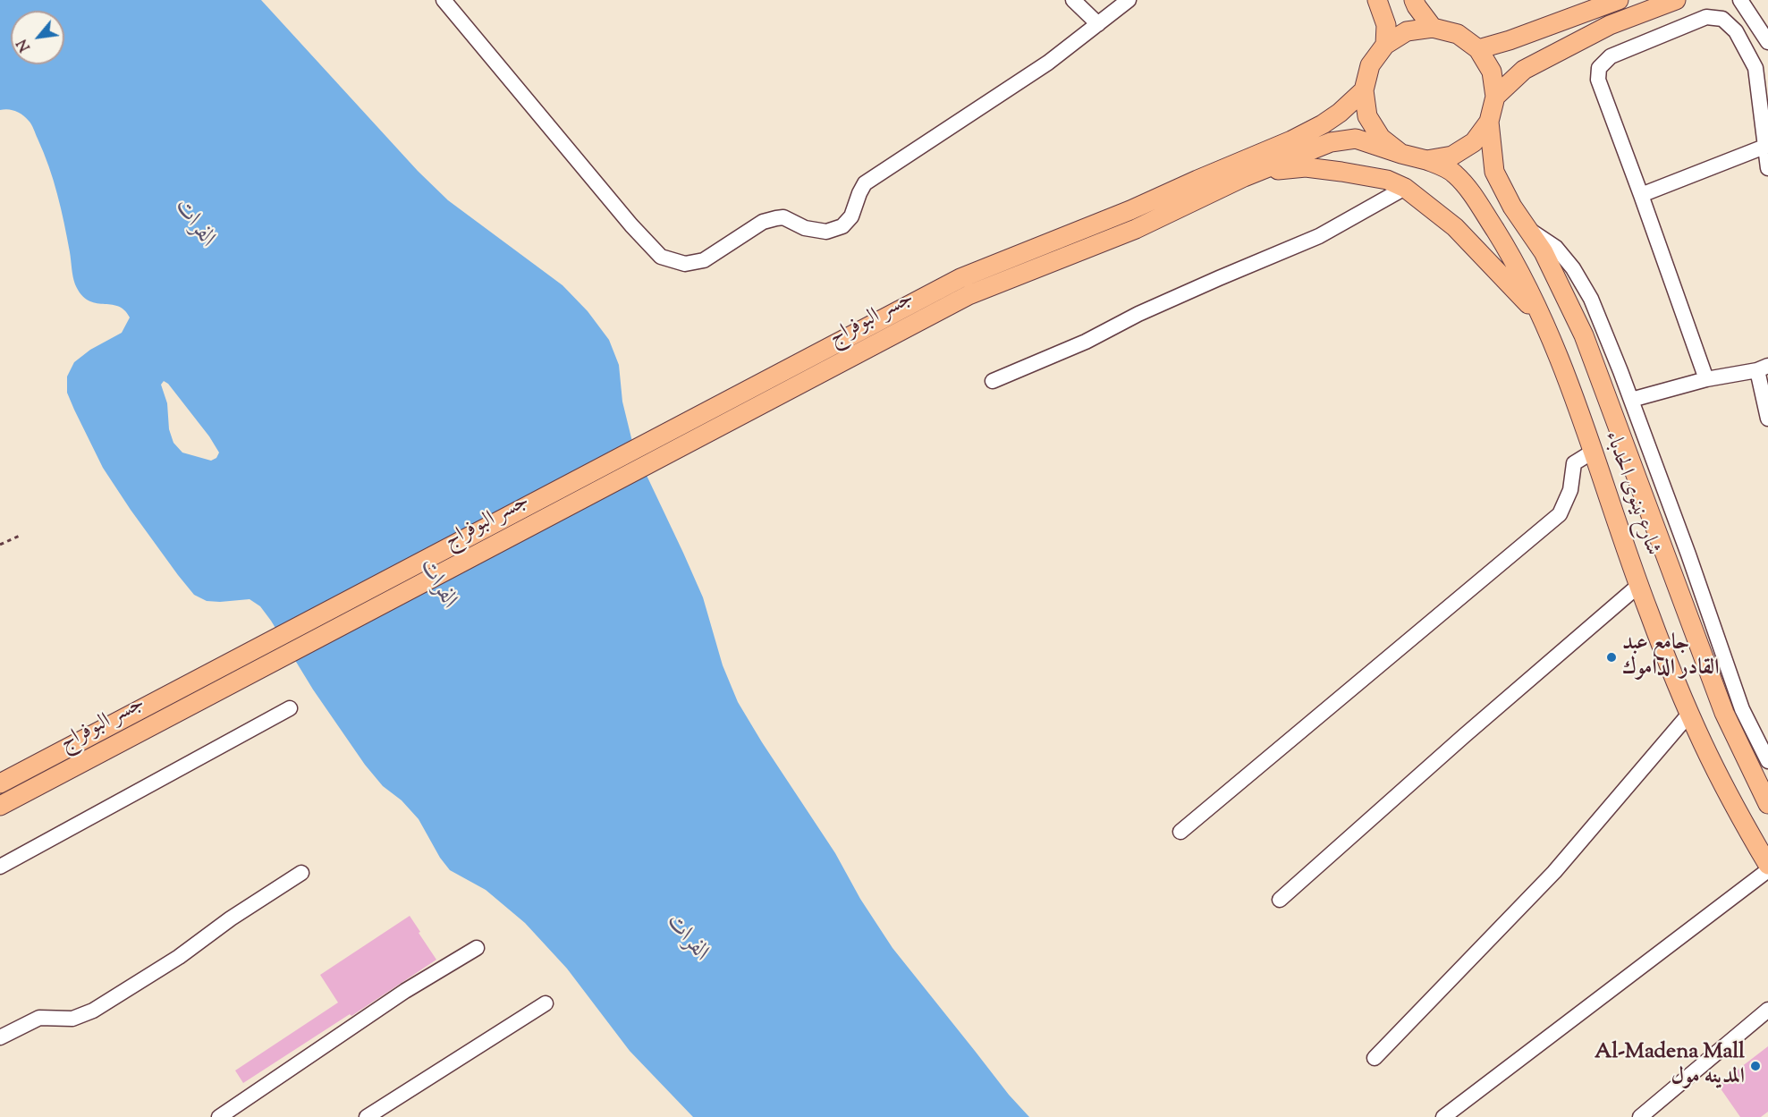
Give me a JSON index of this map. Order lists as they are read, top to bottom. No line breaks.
{"streets":{"main road":["جسر البوفراج","شارع نينوى الحدباء"]},"water":["الفرات"],"places":["جامع عبد القادر الداموك","Al-Madena Mall المدينه مول"],"north":"bottom left"}
